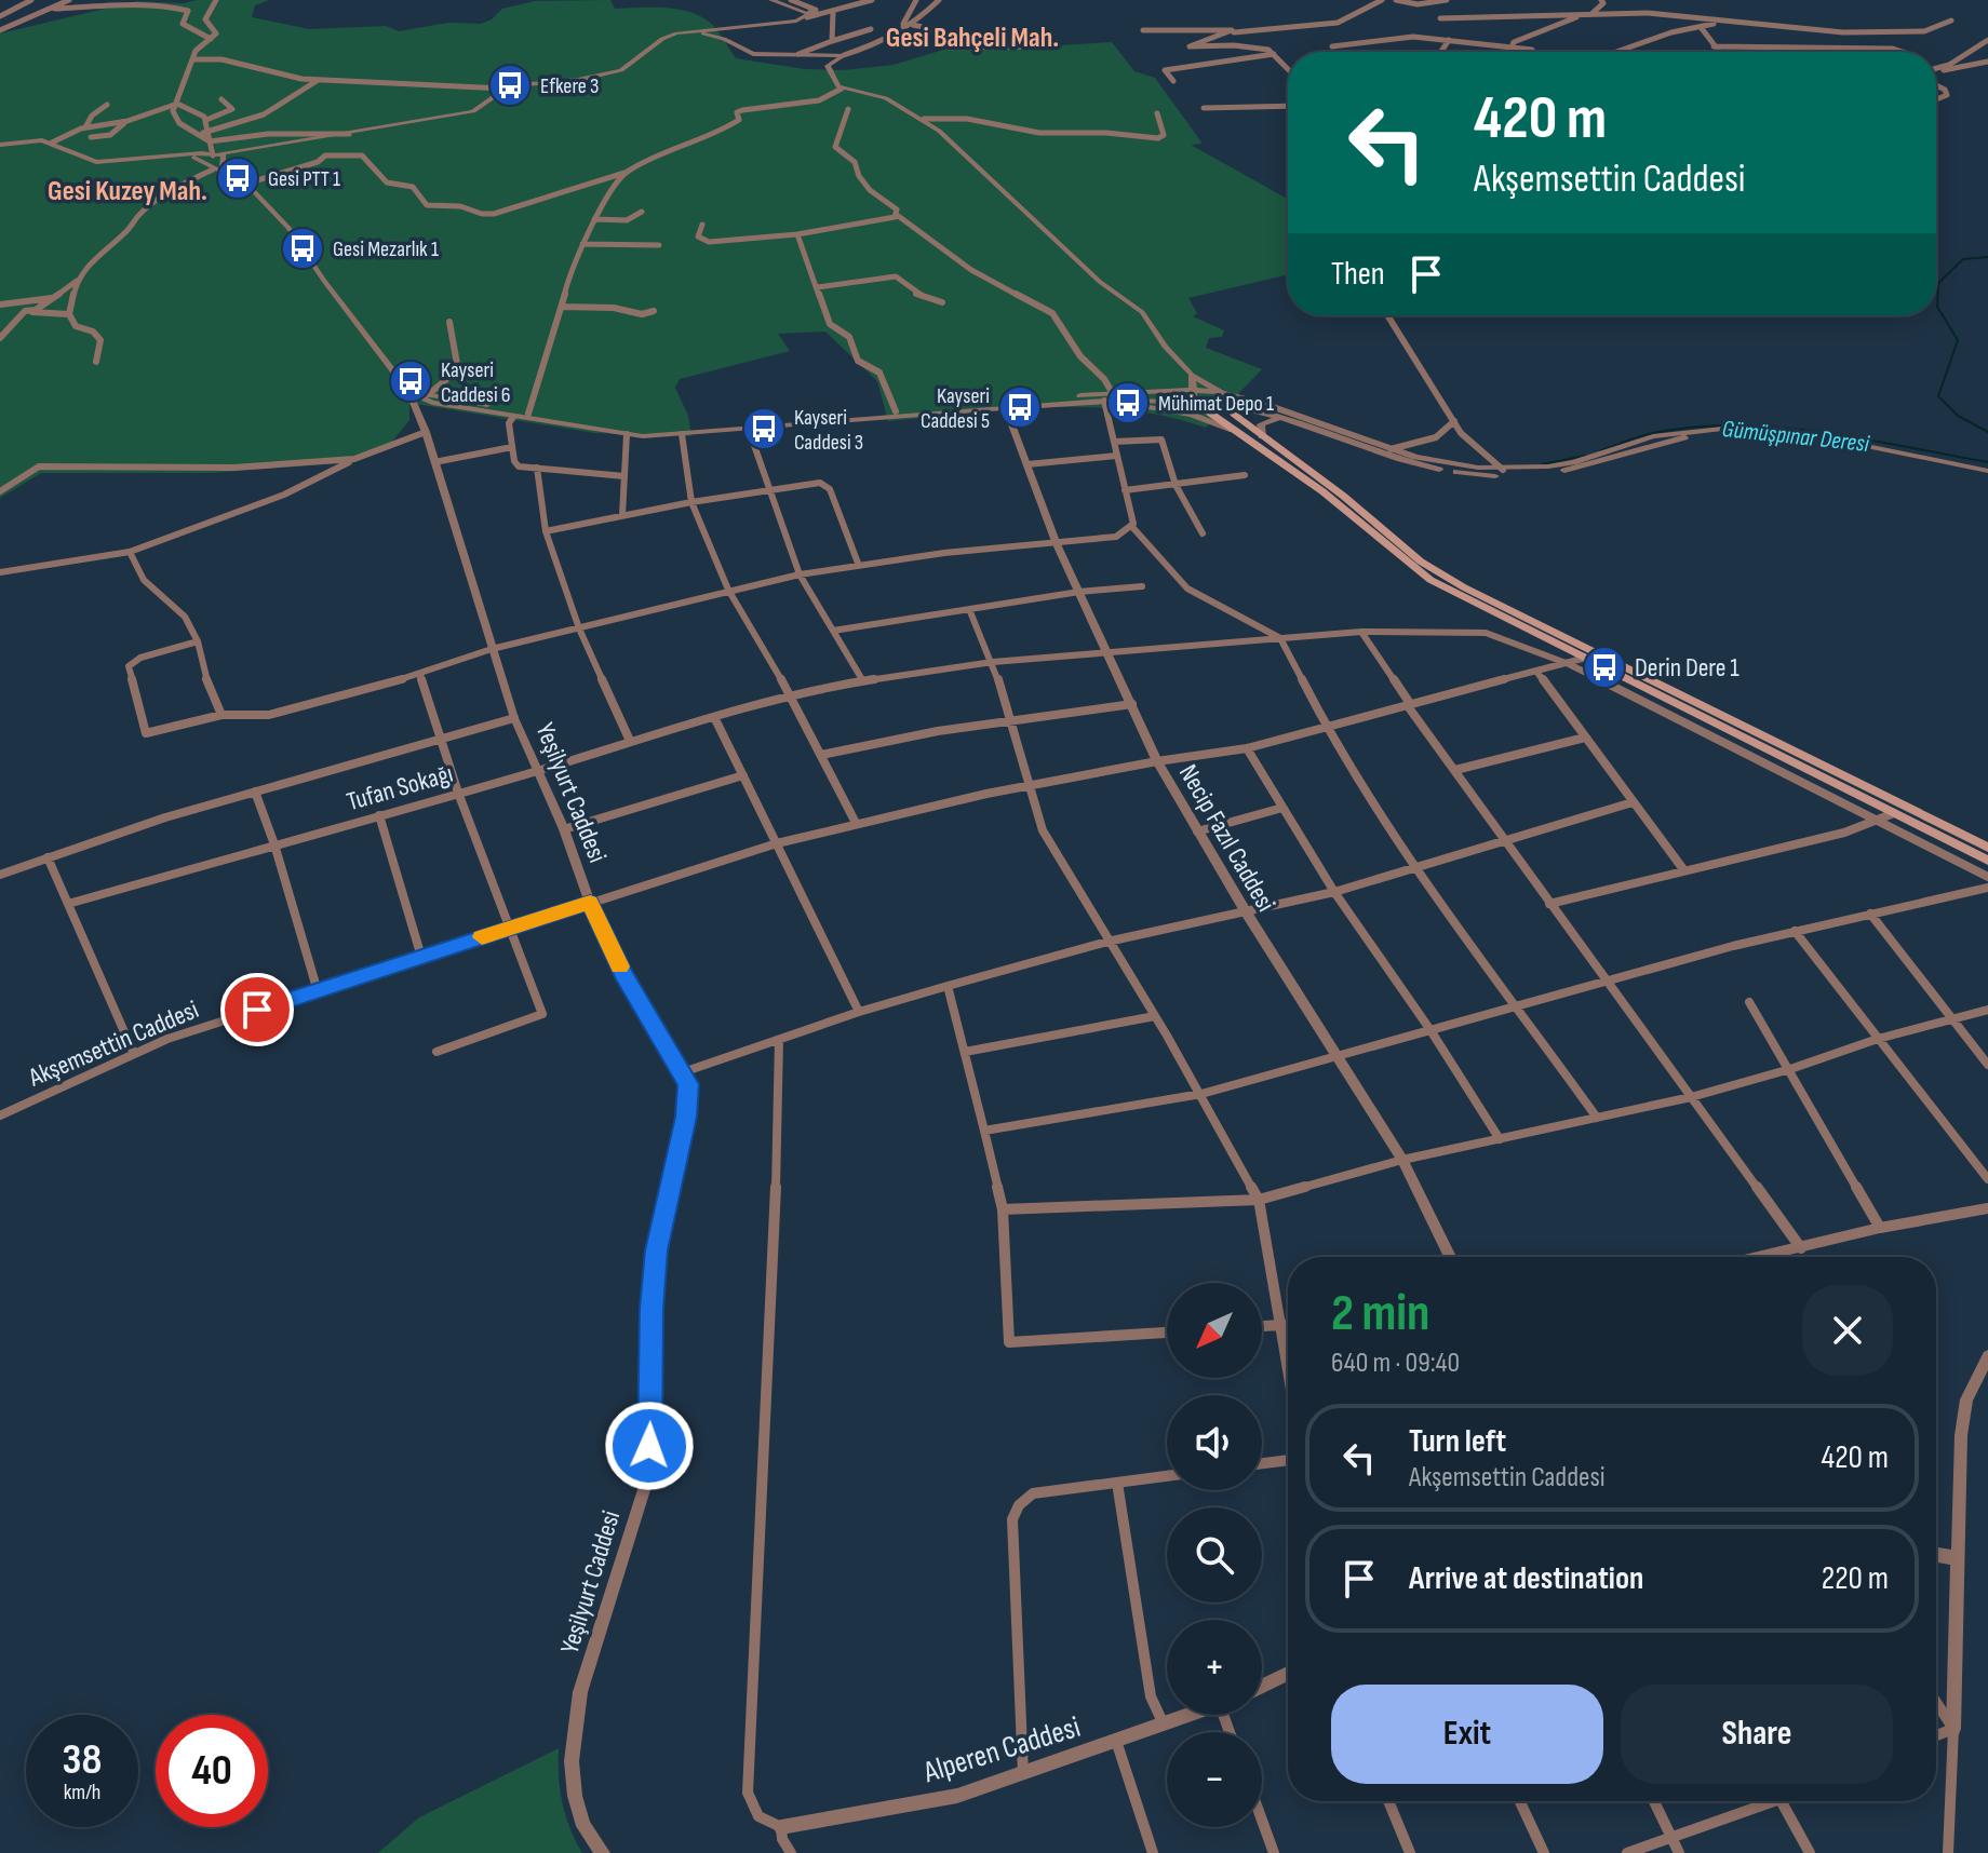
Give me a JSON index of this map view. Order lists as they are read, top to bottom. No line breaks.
{"streets":{"street":["Tufan Sokağı","Yeşilyurt Caddesi","Necip Fazıl Caddesi","Akşemsettin Caddesi","Alperen Caddesi"]},"crossings":[["Tufan Sokağı","Yeşilyurt Caddesi"],["Tufan Sokağı","Necip Fazıl Caddesi"],["Tufan Sokağı","Akşemsettin Caddesi"],["Yeşilyurt Caddesi","Akşemsettin Caddesi"],["Necip Fazıl Caddesi","Akşemsettin Caddesi"]],"districts":["Gesi Bahçeli Mah.","Gesi Kuzey Mah."],"water":["Gümüşpınar Deresi"],"places":{"bus stop":["Efkere 3","Gesi PTT 1","Gesi Mezarlık 1","Kayseri Caddesi 6","Mühimat Depo 1","Kayseri Caddesi 5","Kayseri Caddesi 3","Derin Dere 1"]},"north":"bottom left","page":{"turn":["420 m","Akşemsettin Caddesi"],"then":"Then","heading":["2 min","640 m · 09:40"],"map_buttons":["+","−"],"list":[{"name":"Turn left","note":"Akşemsettin Caddesi","value":"420 m"},{"name":"Arrive at destination","value":"220 m"}],"buttons":["Exit","Share"],"speed":"38 km/h","limit":"40"}}
